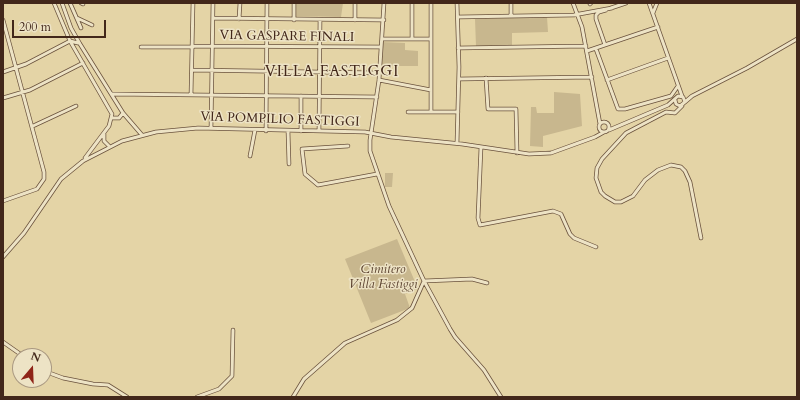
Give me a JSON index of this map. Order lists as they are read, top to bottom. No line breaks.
{"streets":{"street":["VIA GASPARE FINALI","VIA POMPILIO FASTIGGI"]},"districts":["VILLA FASTIGGI"],"parks":["Cimitero Villa Fastiggi"],"scale_bar":"200 m","north":"top"}
